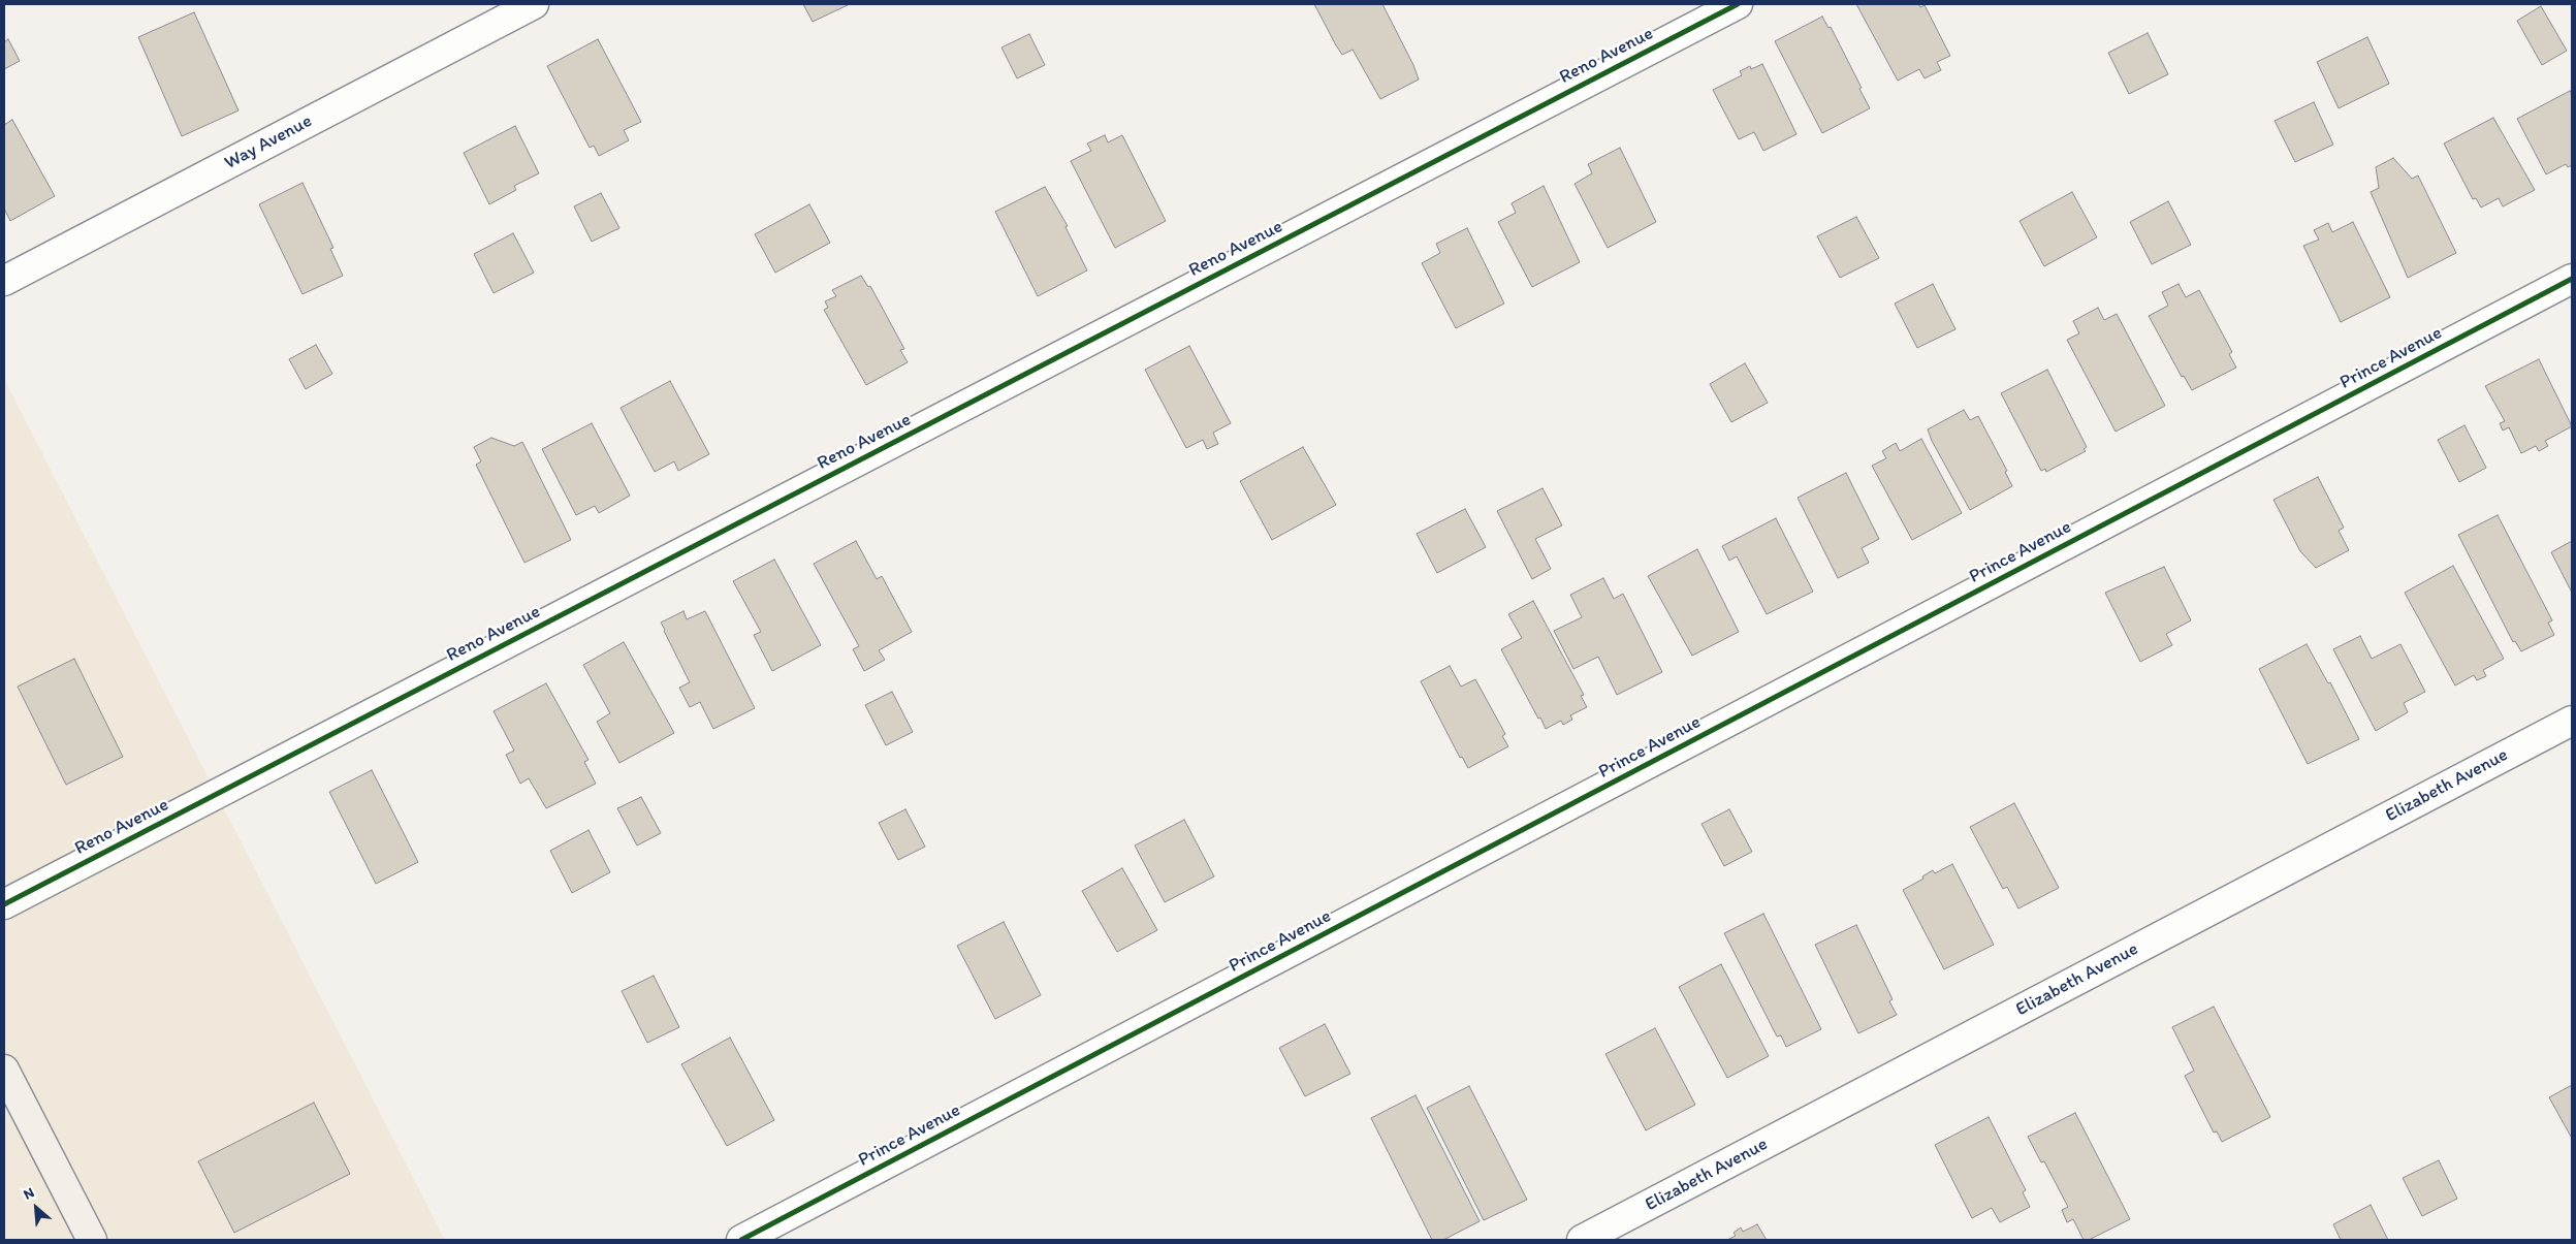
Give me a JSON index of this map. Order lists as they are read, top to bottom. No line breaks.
{"streets":{"street":["Reno Avenue","Way Avenue","Prince Avenue","Elizabeth Avenue"]},"north":"top left"}
